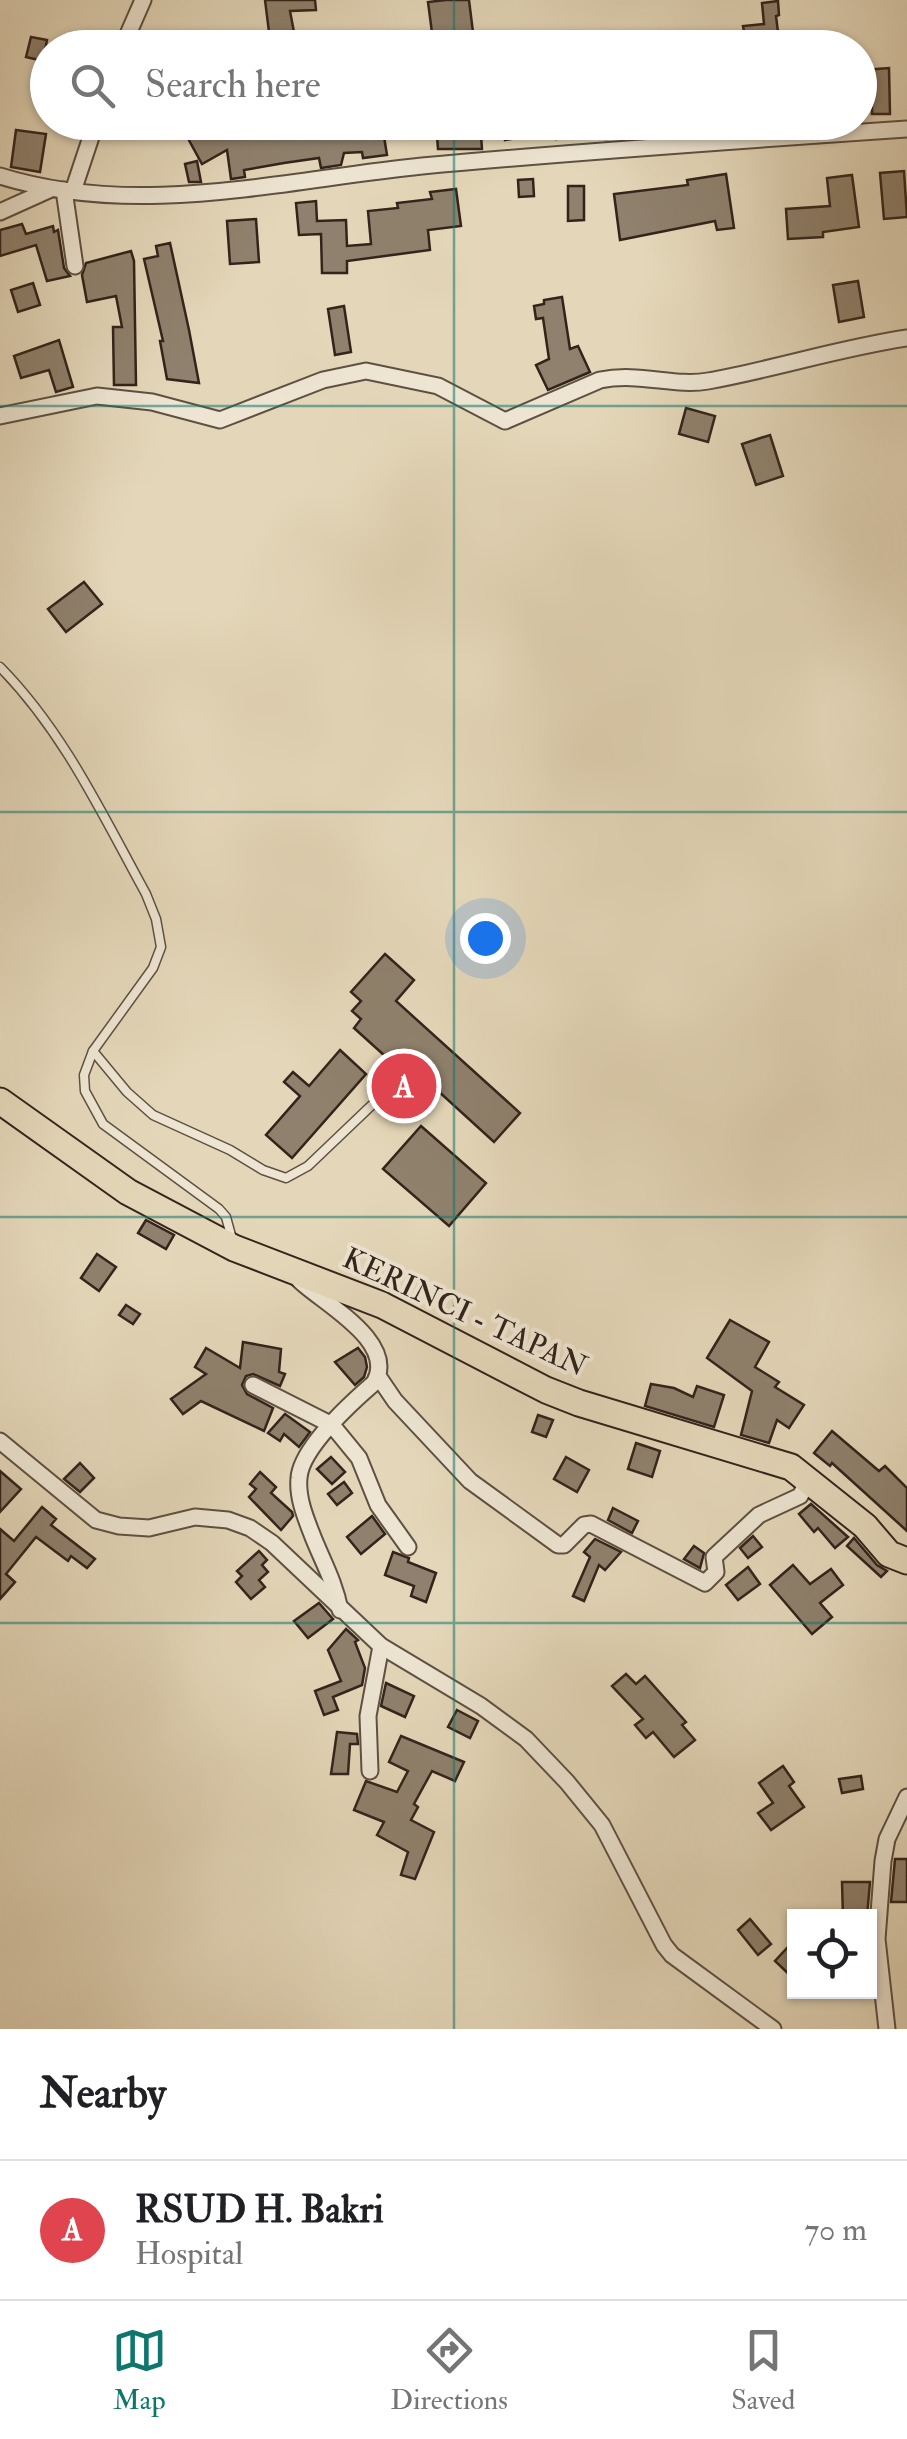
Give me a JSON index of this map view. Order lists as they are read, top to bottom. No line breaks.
{"streets":{"highway":["KERINCI - TAPAN"]},"page":{"search":"Search here","pins":"A","heading":"Nearby","list":[{"mark":"A","name":"RSUD H. Bakri","note":"Hospital","value":"70 m"}],"nav":["Map","Directions","Saved"]}}
